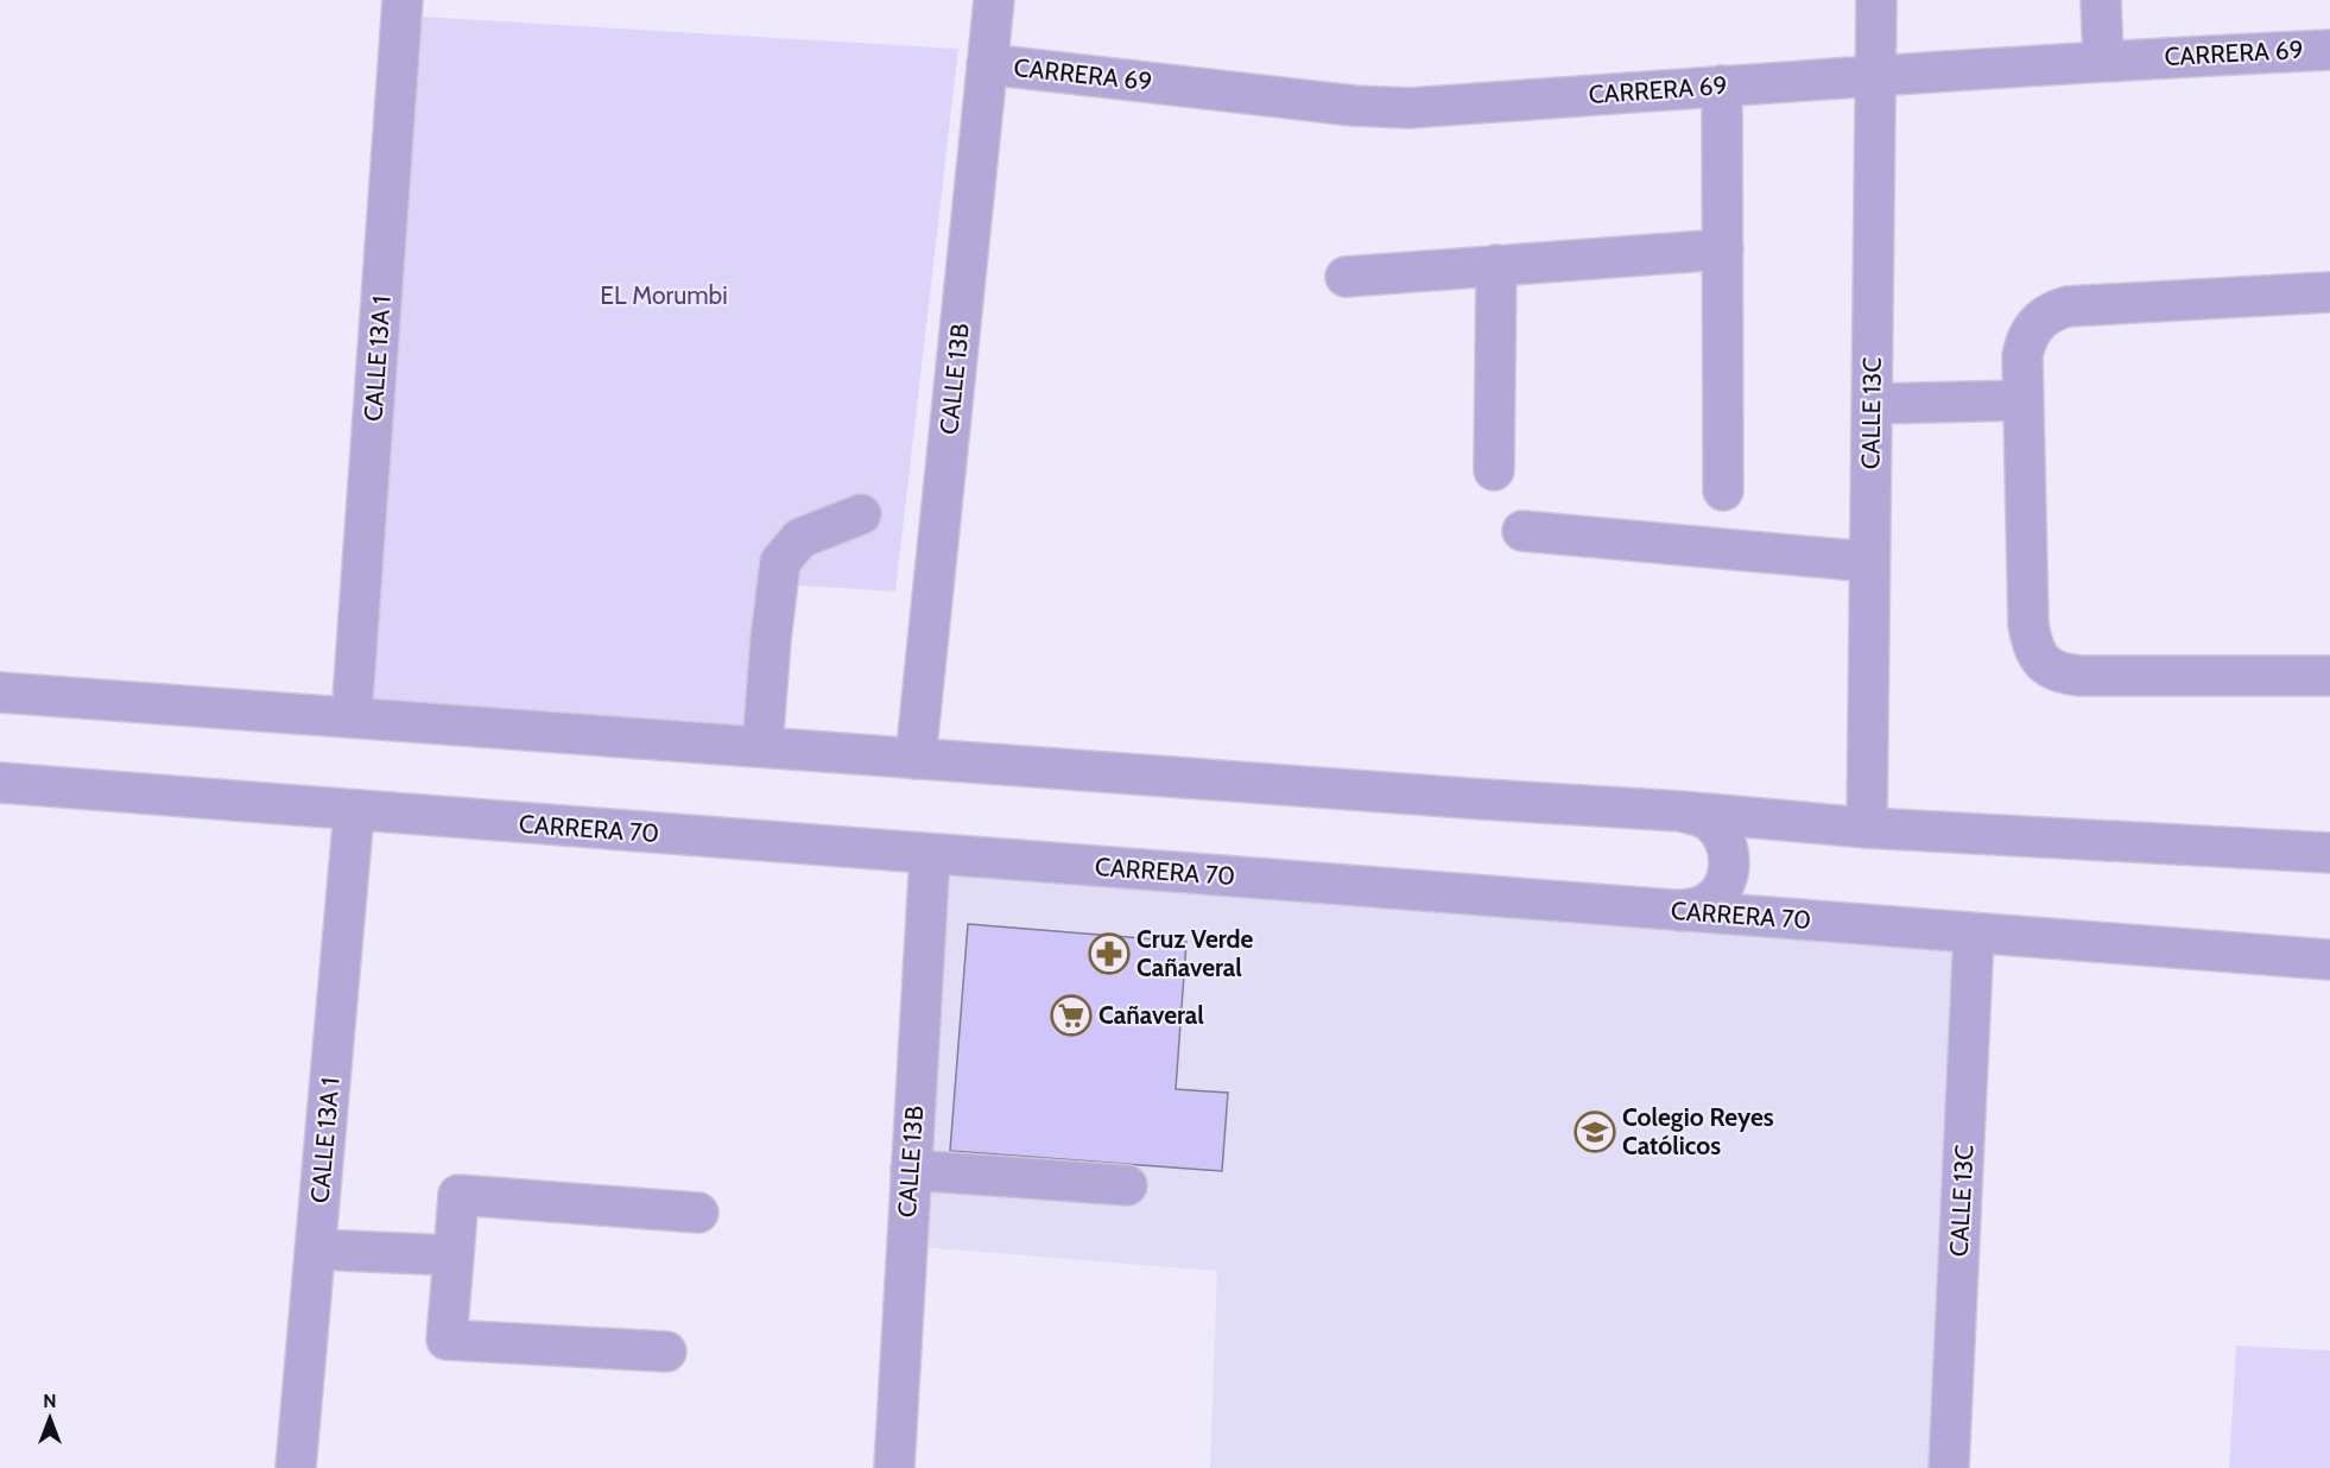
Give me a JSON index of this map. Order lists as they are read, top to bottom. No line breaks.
{"streets":{"street":["CARRERA 69","CALLE 13A 1","CALLE 13B","CALLE 13C","CARRERA 70"]},"crossings":[["CARRERA 69","CALLE 13B"],["CARRERA 69","CALLE 13C"],["CALLE 13A 1","CARRERA 70"],["CALLE 13B","CARRERA 70"],["CALLE 13C","CARRERA 70"]],"parks":["EL Morumbi"],"places":{"pharmacy":["Cruz Verde Cañaveral"],"supermarket":["Cañaveral"],"school or university":["Colegio Reyes Católicos"]},"north":"top"}
